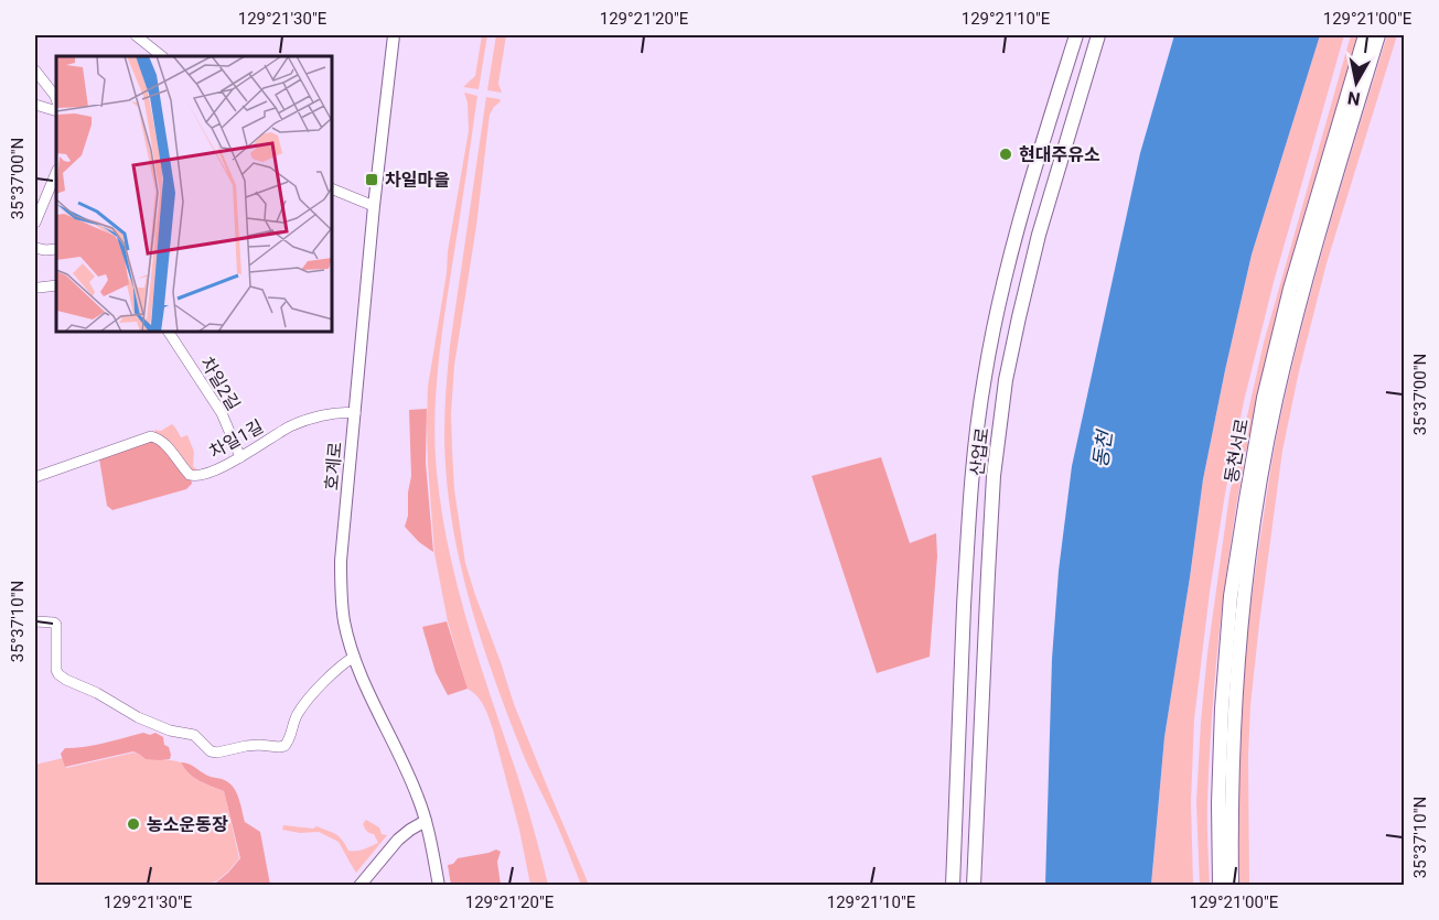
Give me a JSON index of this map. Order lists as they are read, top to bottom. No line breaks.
{"streets":{"main road":["동천서로","산업로"],"street":["차일2길","차일1길","호계로"]},"crossings":[["차일2길","차일1길"],["차일1길","호계로"]],"water":["동천"],"places":{"other":["현대주유소","농소운동장"],"transit":["차일마을"]},"north":"bottom","coordinates":["129°21'30\"E","129°21'20\"E","129°21'10\"E","129°21'00\"E","35°37'00\"N","35°37'10\"N"]}
